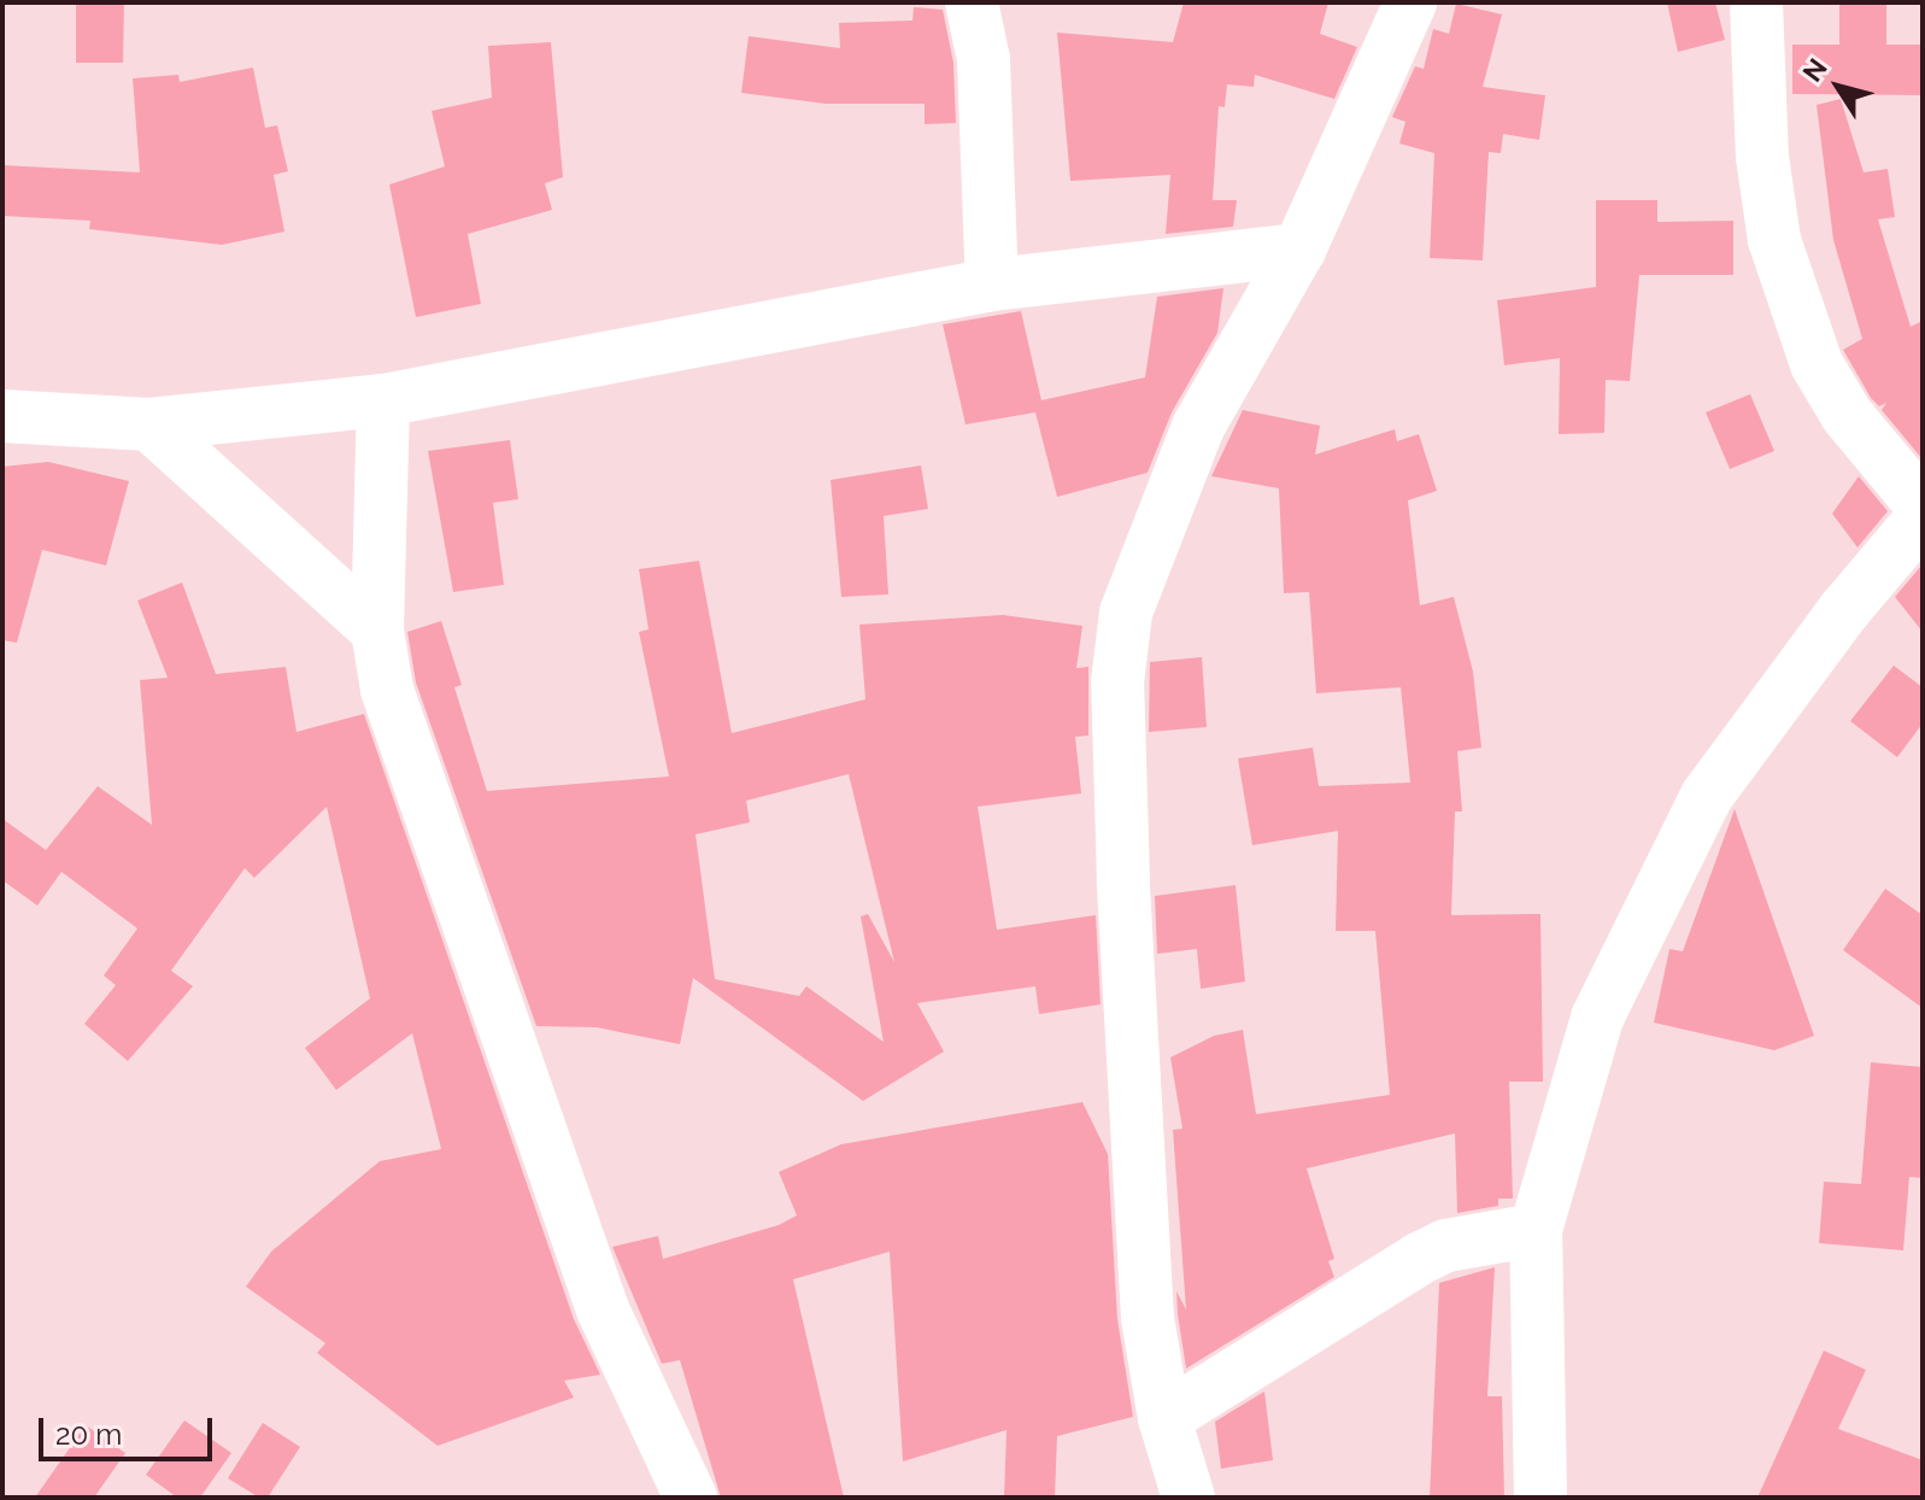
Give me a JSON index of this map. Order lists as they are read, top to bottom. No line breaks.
{"scale_bar":"20 m","north":"top left"}
